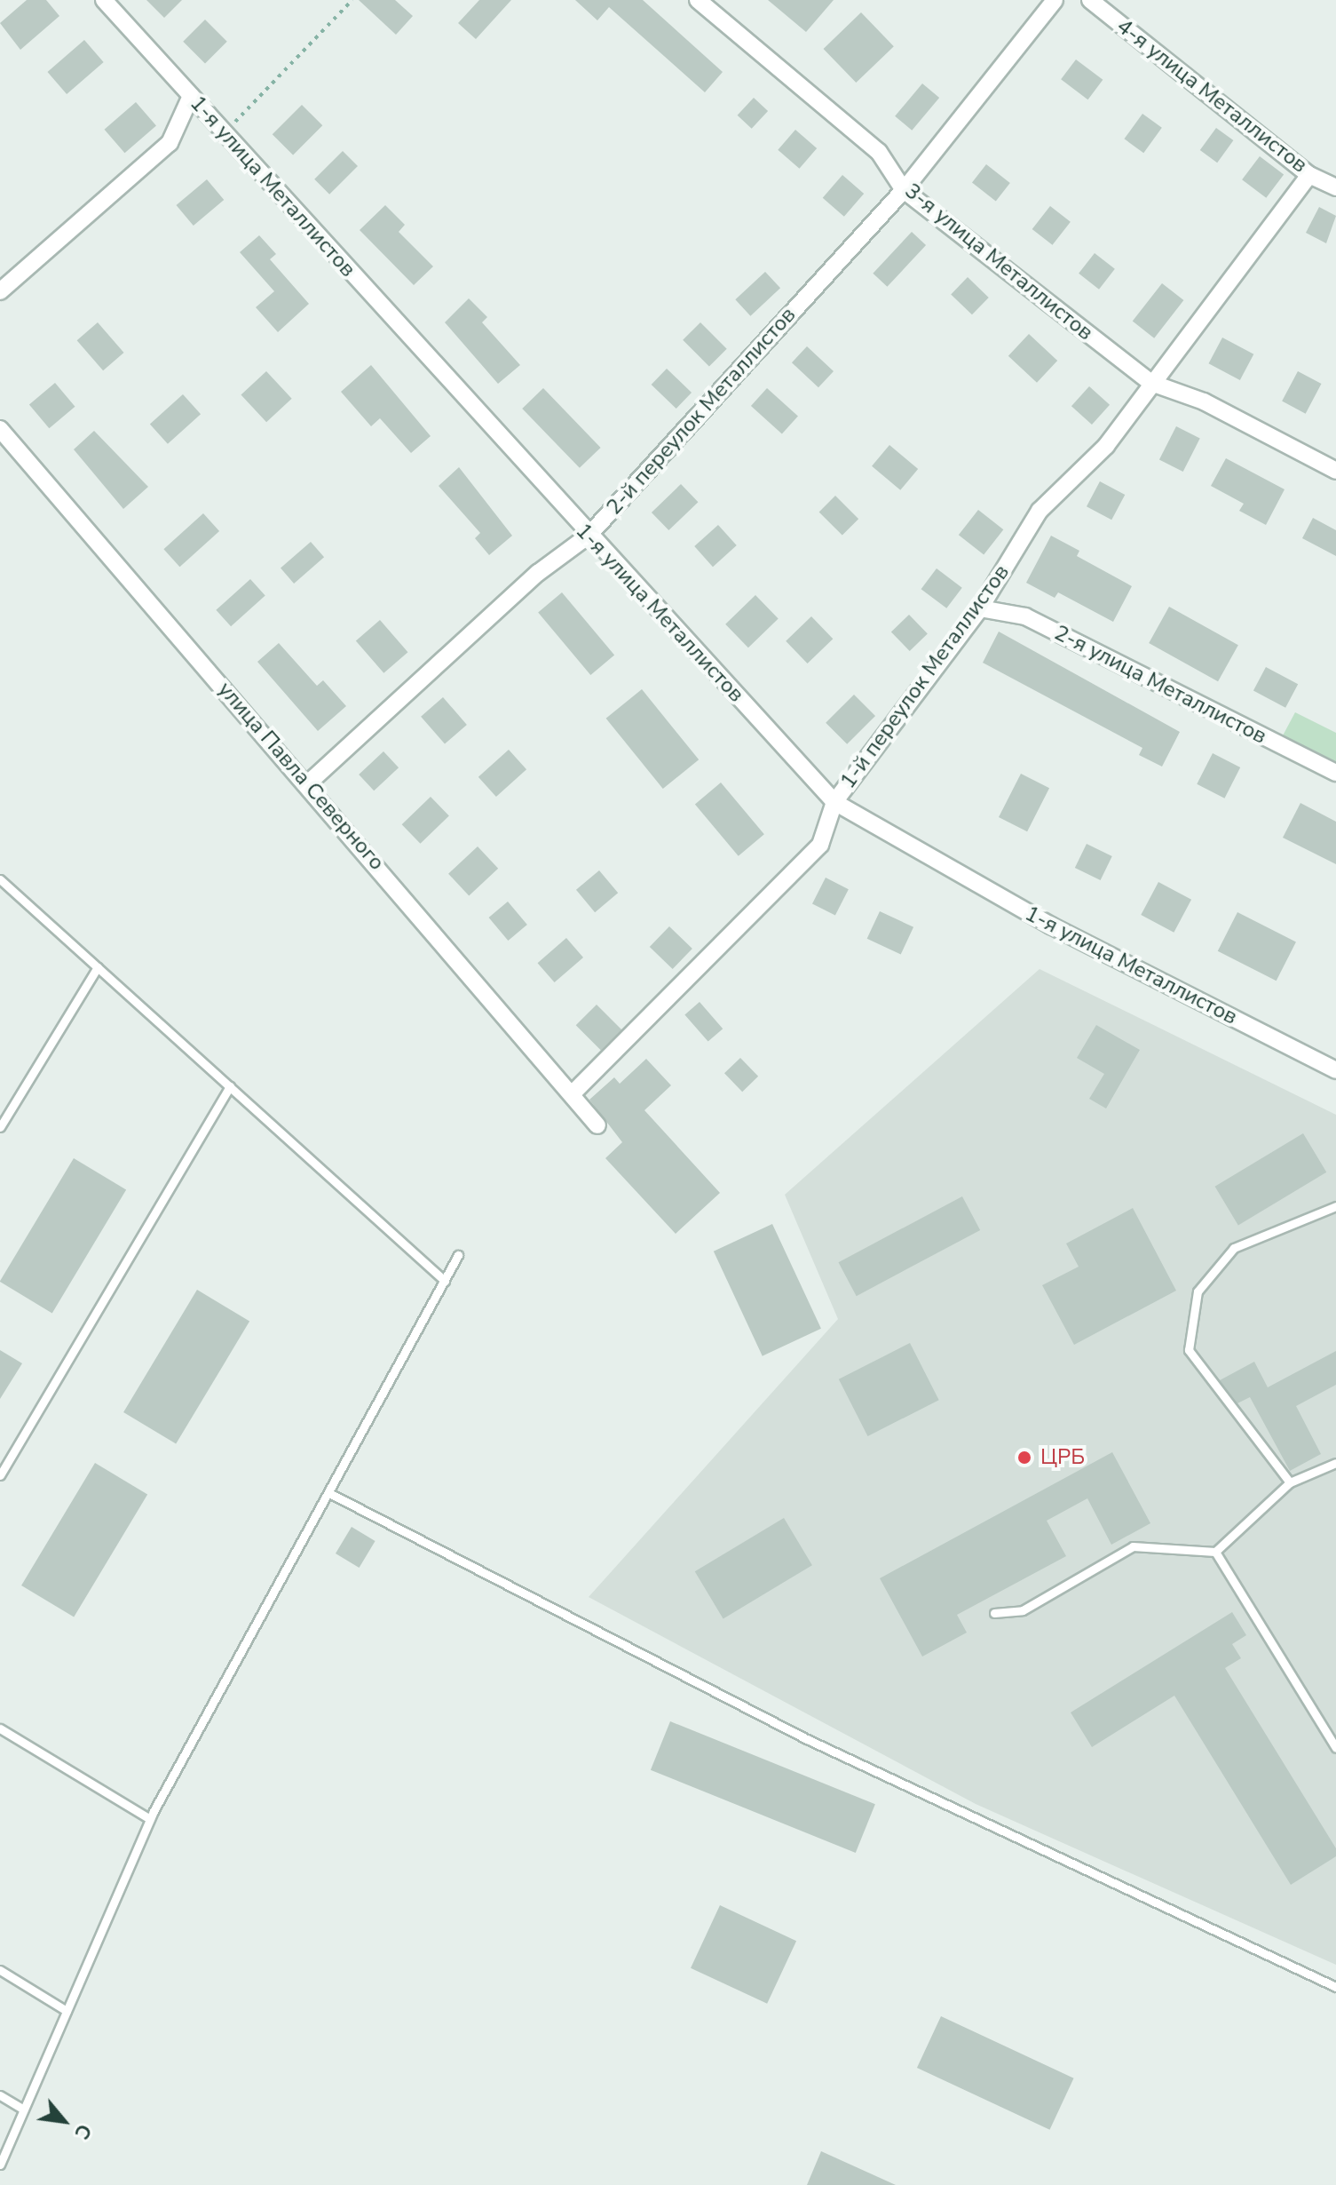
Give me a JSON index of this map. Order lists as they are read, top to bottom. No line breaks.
{"streets":{"street":["4-я улица Металлистов","1-я улица Металлистов","3-я улица Металлистов","2-й переулок Металлистов","1-й переулок Металлистов","2-я улица Металлистов","улица Павла Северного"]},"crossings":[["4-я улица Металлистов","1-й переулок Металлистов"],["1-я улица Металлистов","2-й переулок Металлистов"],["1-я улица Металлистов","1-й переулок Металлистов"],["3-я улица Металлистов","2-й переулок Металлистов"],["3-я улица Металлистов","1-й переулок Металлистов"],["2-й переулок Металлистов","улица Павла Северного"],["1-й переулок Металлистов","2-я улица Металлистов"],["1-й переулок Металлистов","улица Павла Северного"]],"places":["ЦРБ"],"north":"bottom right"}
